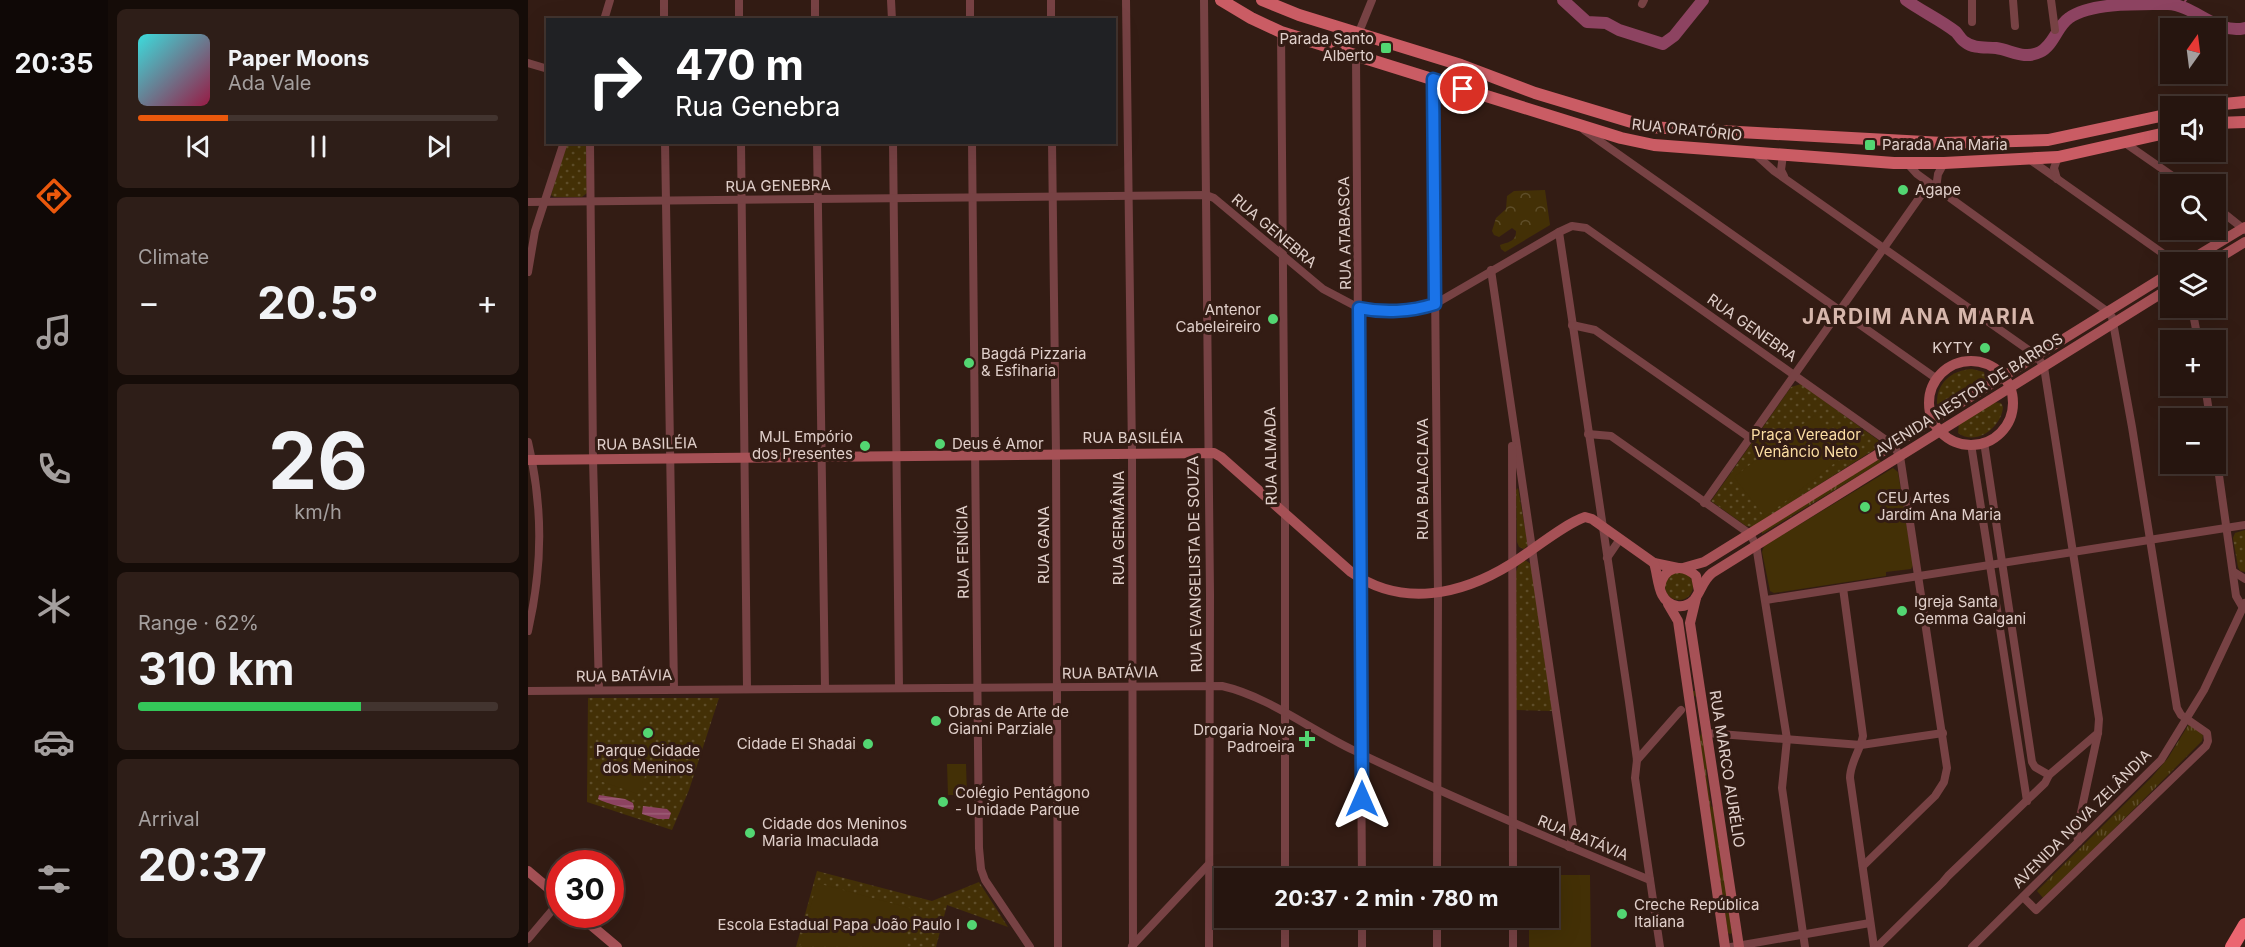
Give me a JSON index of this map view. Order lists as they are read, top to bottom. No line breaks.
{"streets":{"main road":["RUA ORATÓRIO"],"street":["RUA GENEBRA","RUA ATABASCA","AVENIDA NESTOR DE BARROS","RUA BASILÉIA","RUA ALMADA","RUA BALACLAVA","RUA GERMÂNIA","RUA GANA","RUA FENÍCIA","RUA EVANGELISTA DE SOUZA","RUA BATÁVIA","RUA MARCO AURÉLIO","AVENIDA NOVA ZELÂNDIA"]},"crossings":[["RUA ORATÓRIO","RUA ATABASCA"],["RUA ORATÓRIO","RUA ALMADA"],["RUA ORATÓRIO","RUA BALACLAVA"],["RUA GENEBRA","RUA ATABASCA"],["RUA GENEBRA","AVENIDA NESTOR DE BARROS"],["RUA GENEBRA","RUA ALMADA"],["RUA GENEBRA","RUA BALACLAVA"],["RUA GENEBRA","RUA GERMÂNIA"],["RUA GENEBRA","RUA GANA"],["RUA GENEBRA","RUA FENÍCIA"],["RUA GENEBRA","RUA EVANGELISTA DE SOUZA"],["RUA ATABASCA","RUA BATÁVIA"],["AVENIDA NESTOR DE BARROS","RUA MARCO AURÉLIO"],["RUA BASILÉIA","RUA GERMÂNIA"],["RUA BASILÉIA","RUA GANA"],["RUA BASILÉIA","RUA FENÍCIA"],["RUA BASILÉIA","RUA EVANGELISTA DE SOUZA"],["RUA ALMADA","RUA BATÁVIA"],["RUA BALACLAVA","RUA BATÁVIA"],["RUA GERMÂNIA","RUA BATÁVIA"],["RUA GANA","RUA BATÁVIA"],["RUA FENÍCIA","RUA BATÁVIA"],["RUA EVANGELISTA DE SOUZA","RUA BATÁVIA"]],"districts":["JARDIM ANA MARIA"],"parks":["Praça Vereador Venâncio Neto"],"places":{"transit":["Parada Santo Alberto","Parada Ana Maria"],"other":["Agape","Antenor Cabeleireiro","KYTY","Bagdá Pizzaria & Esfiharia","Deus é Amor","MJL Empório dos Presentes","CEU Artes Jardim Ana Maria","Igreja Santa Gemma Galgani","Obras de Arte de Gianni Parziale","Parque Cidade dos Meninos","Cidade El Shadai","Colégio Pentágono - Unidade Parque","Cidade dos Meninos Maria Imaculada","Creche República Italiana","Escola Estadual Papa João Paulo I"],"health":["Drogaria Nova Padroeira"]},"north":"top","page":{"tabs":"20:35","map_buttons":["+","−"],"turn":["470 m","Rua Genebra"],"song":["Paper Moons","Ada Vale"],"tile":["Climate",["26","km/h"],["Range · 62%","310 km"],["Arrival","20:37"]],"heat":["−","20.5°","+"],"limit":"30","trip":"20:37 · 2 min · 780 m"}}
